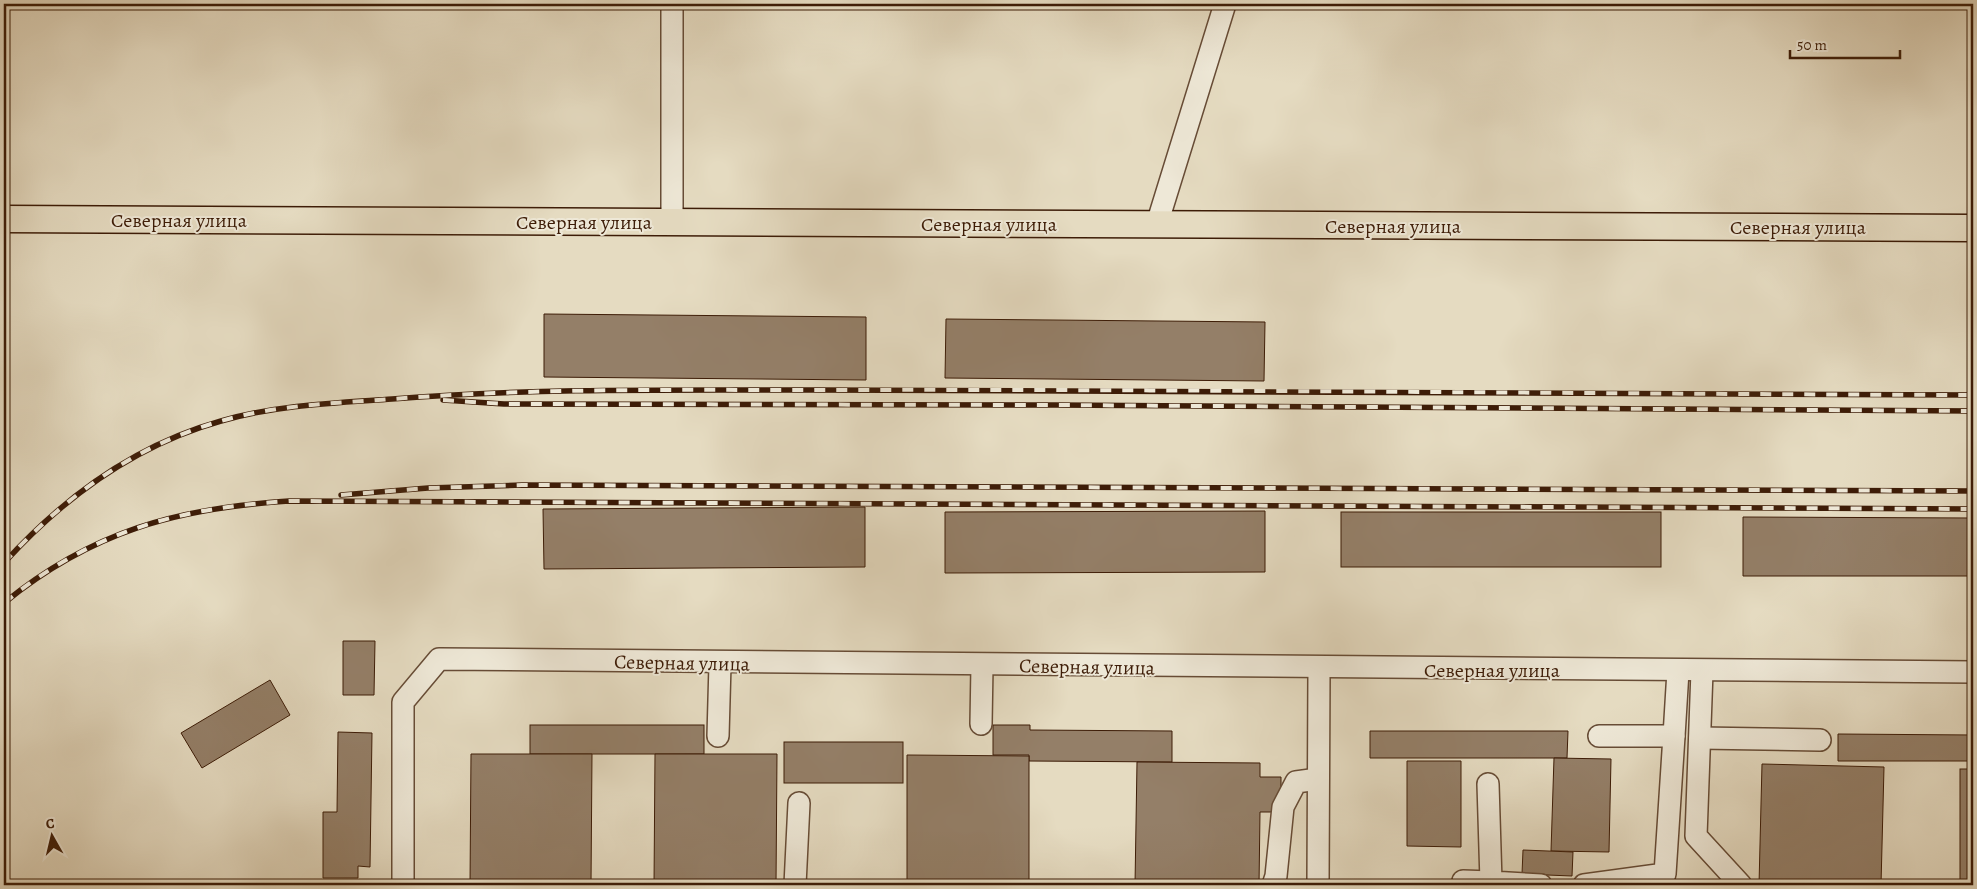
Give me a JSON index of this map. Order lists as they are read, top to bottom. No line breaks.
{"streets":{"main road":["Северная улица"]},"scale_bar":"50 m","north":"top"}
